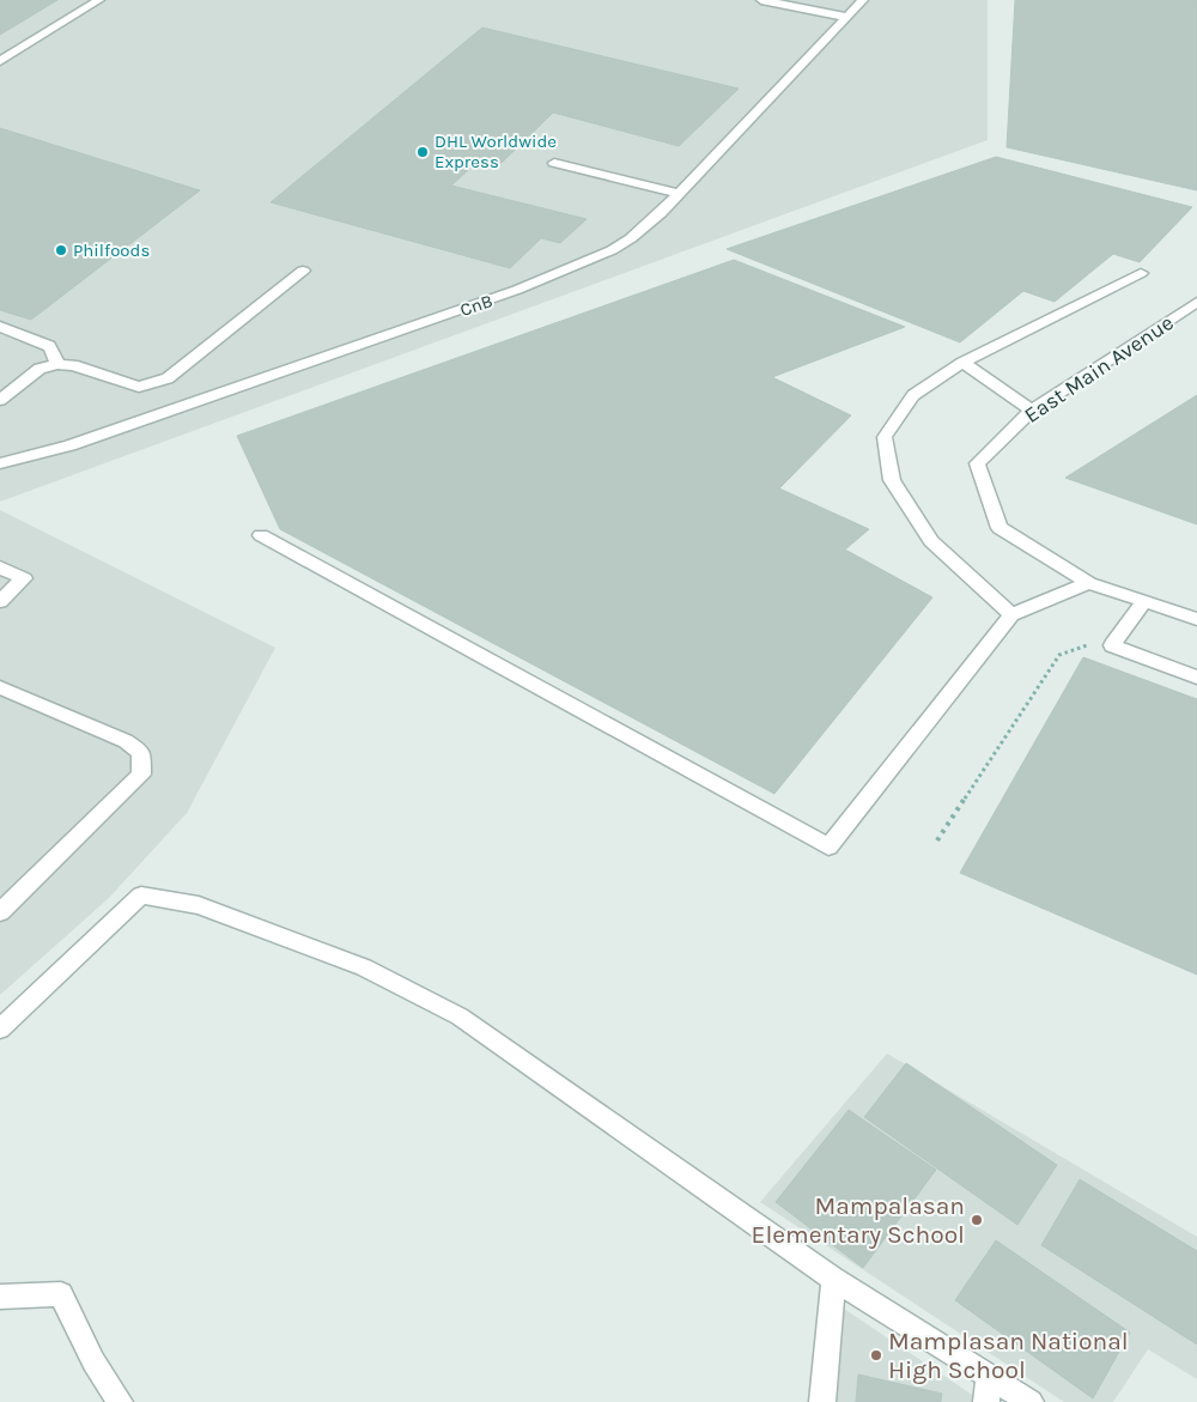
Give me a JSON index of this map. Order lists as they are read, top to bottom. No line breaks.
{"streets":{"street":["CnB","East Main Avenue"]},"places":["DHL Worldwide Express","Philfoods","Mampalasan Elementary School","Mamplasan National High School"]}
